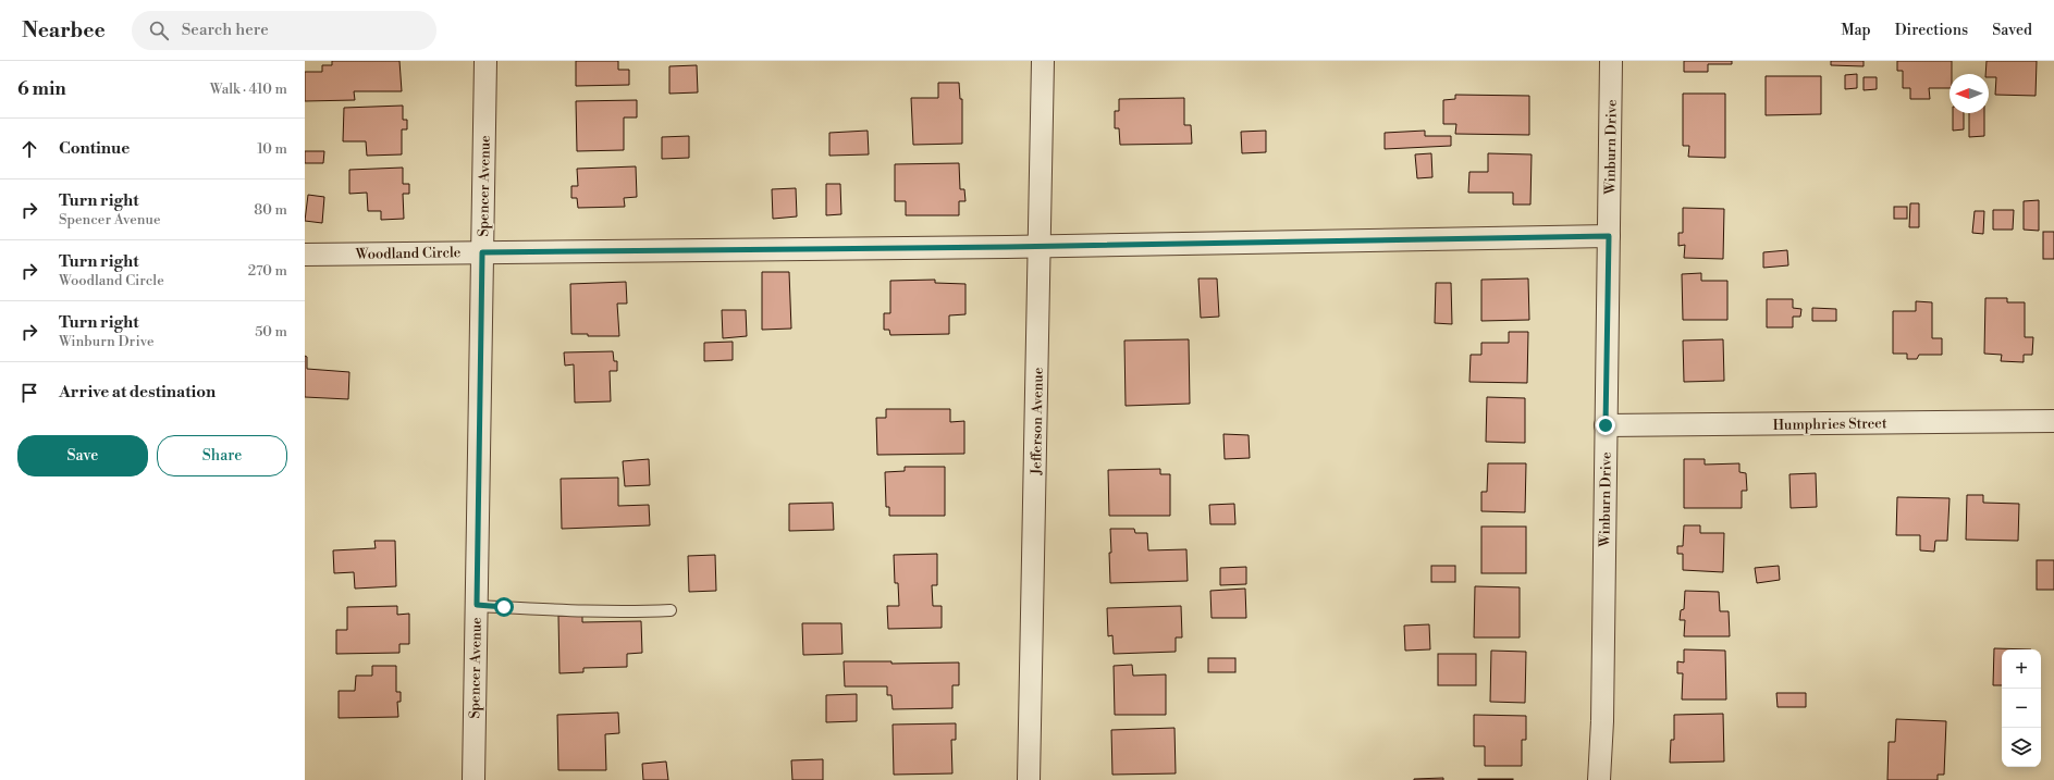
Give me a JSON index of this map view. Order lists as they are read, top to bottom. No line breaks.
{"streets":{"street":["Winburn Drive","Spencer Avenue","Woodland Circle","Jefferson Avenue","Humphries Street"]},"crossings":[["Winburn Drive","Woodland Circle"],["Winburn Drive","Humphries Street"],["Spencer Avenue","Woodland Circle"],["Woodland Circle","Jefferson Avenue"]],"north":"left","page":{"header":"Nearbee","search":"Search here","nav":["Map","Directions","Saved"],"heading":["6 min","Walk · 410 m"],"list":[["Continue","10 m"],["Turn right","Spencer Avenue","80 m"],["Turn right","Woodland Circle","270 m"],["Turn right","Winburn Drive","50 m"],"Arrive at destination"],"buttons":["Save","Share"],"map_buttons":["+","−"]}}
